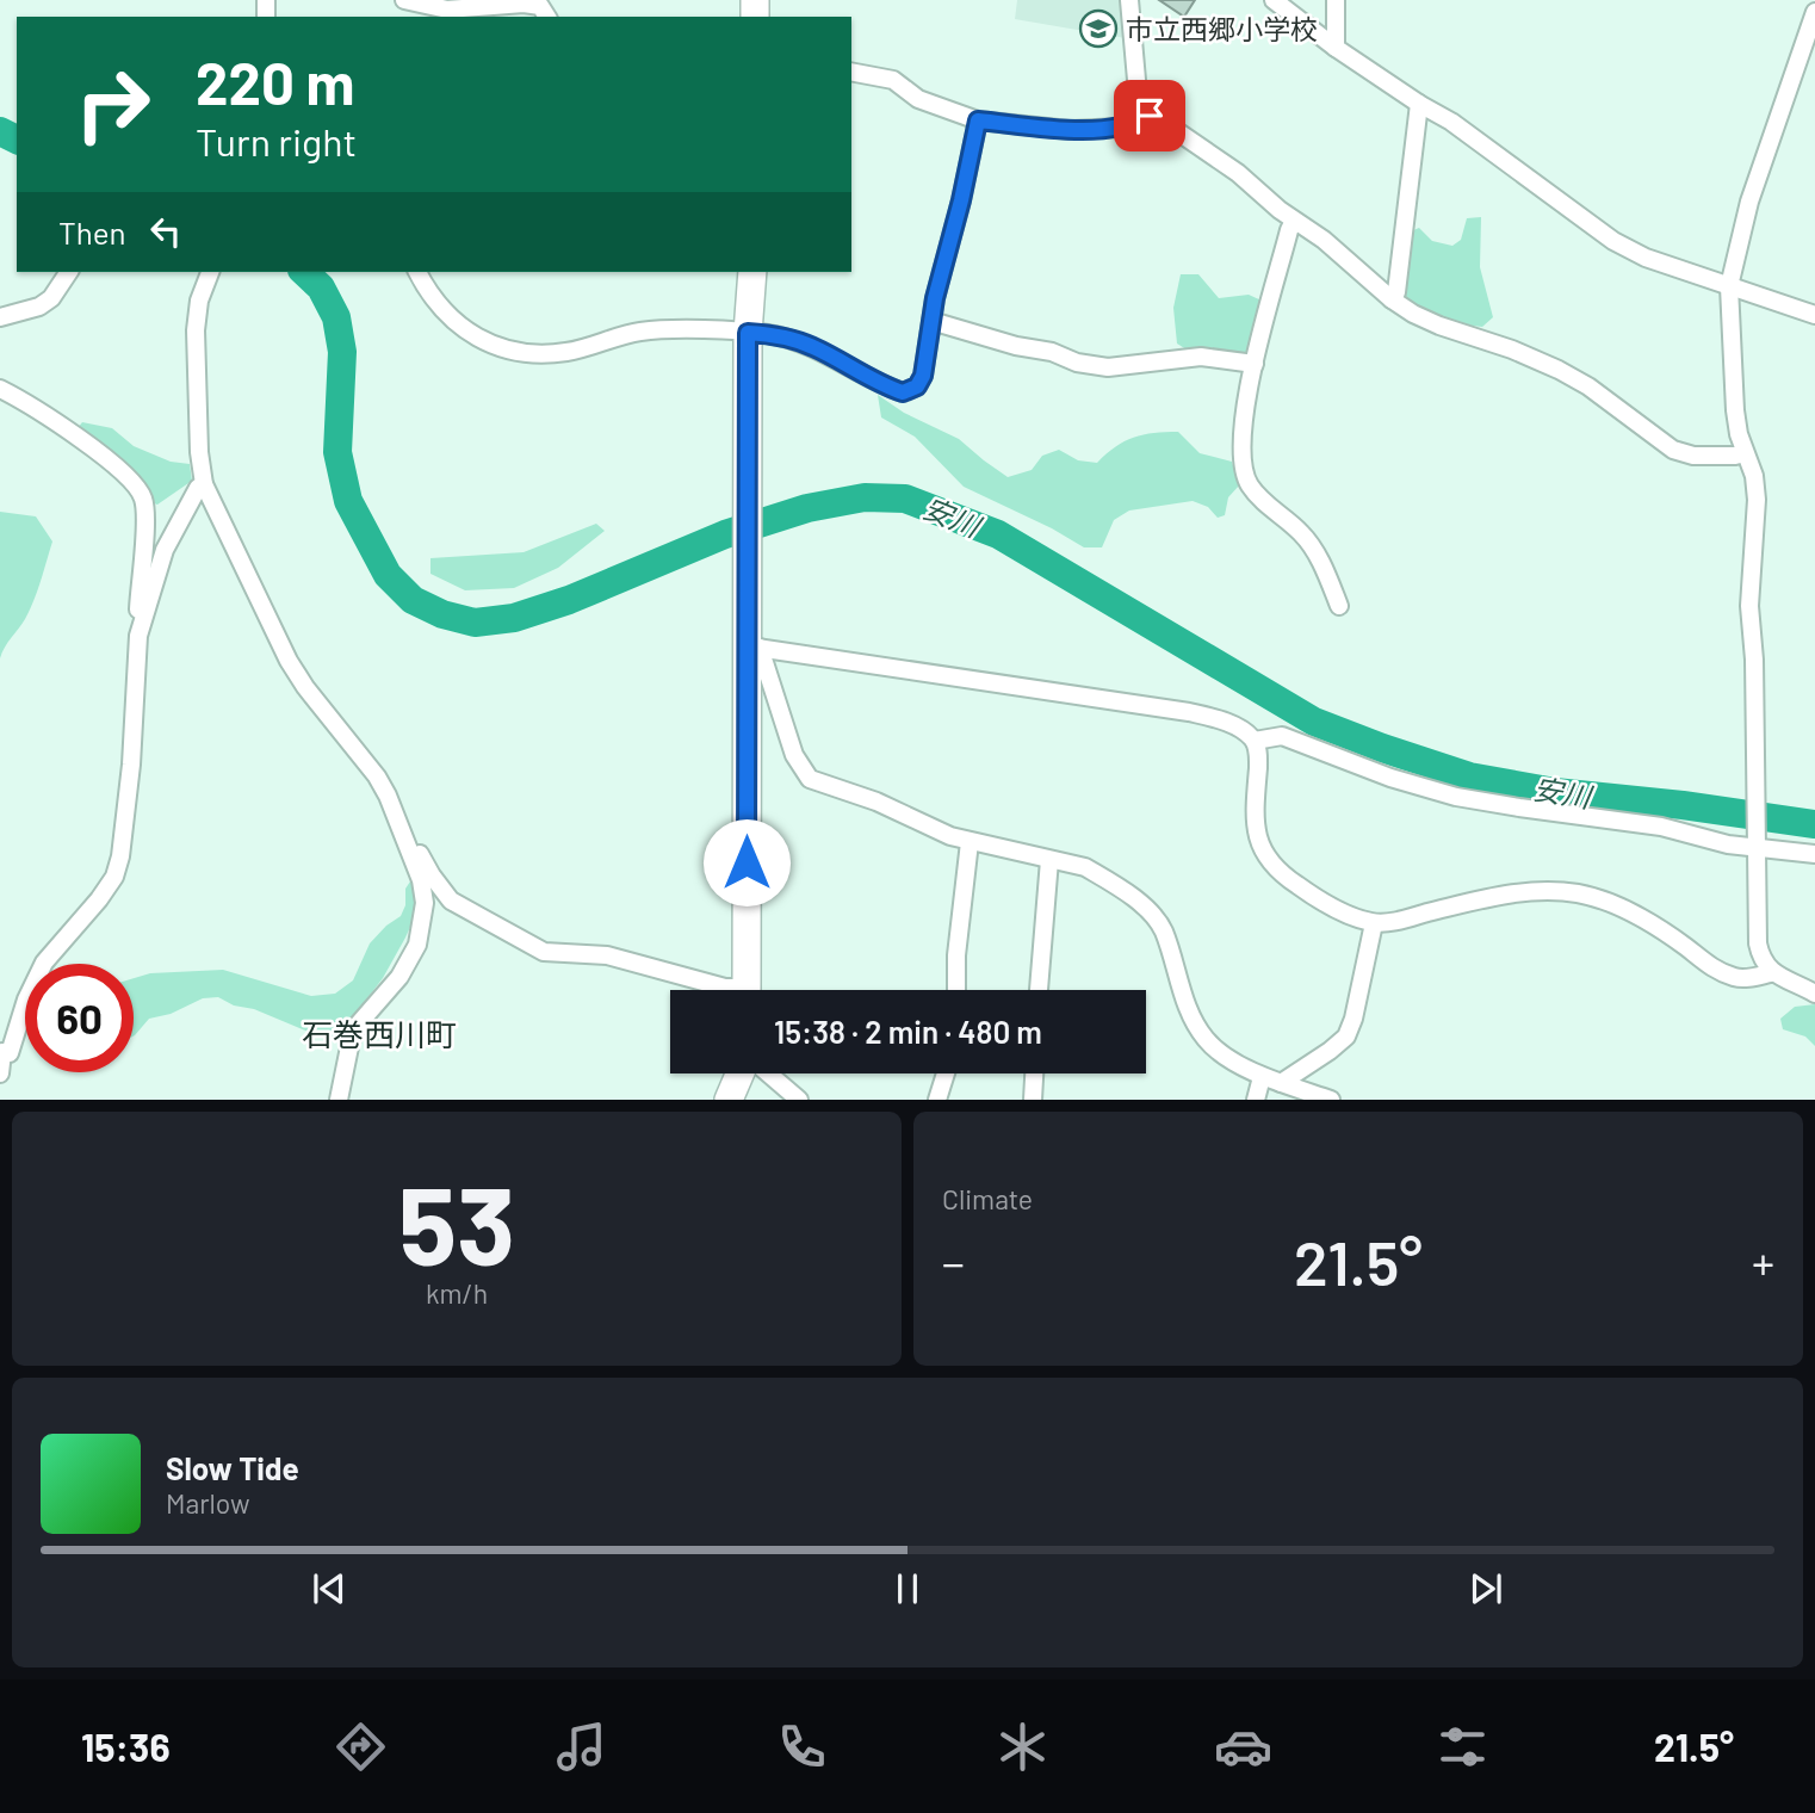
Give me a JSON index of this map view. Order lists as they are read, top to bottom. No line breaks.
{"districts":["石巻西川町"],"water":["安川"],"places":{"school or university":["市立西郷小学校"]},"page":{"turn":["220 m","Turn right"],"then":"Then","limit":"60","trip":"15:38 · 2 min · 480 m","tile":[["53","km/h"],"Climate"],"heat":["−","21.5°","+"],"song":["Slow Tide","Marlow"],"tabs":["15:36","21.5°"]}}
